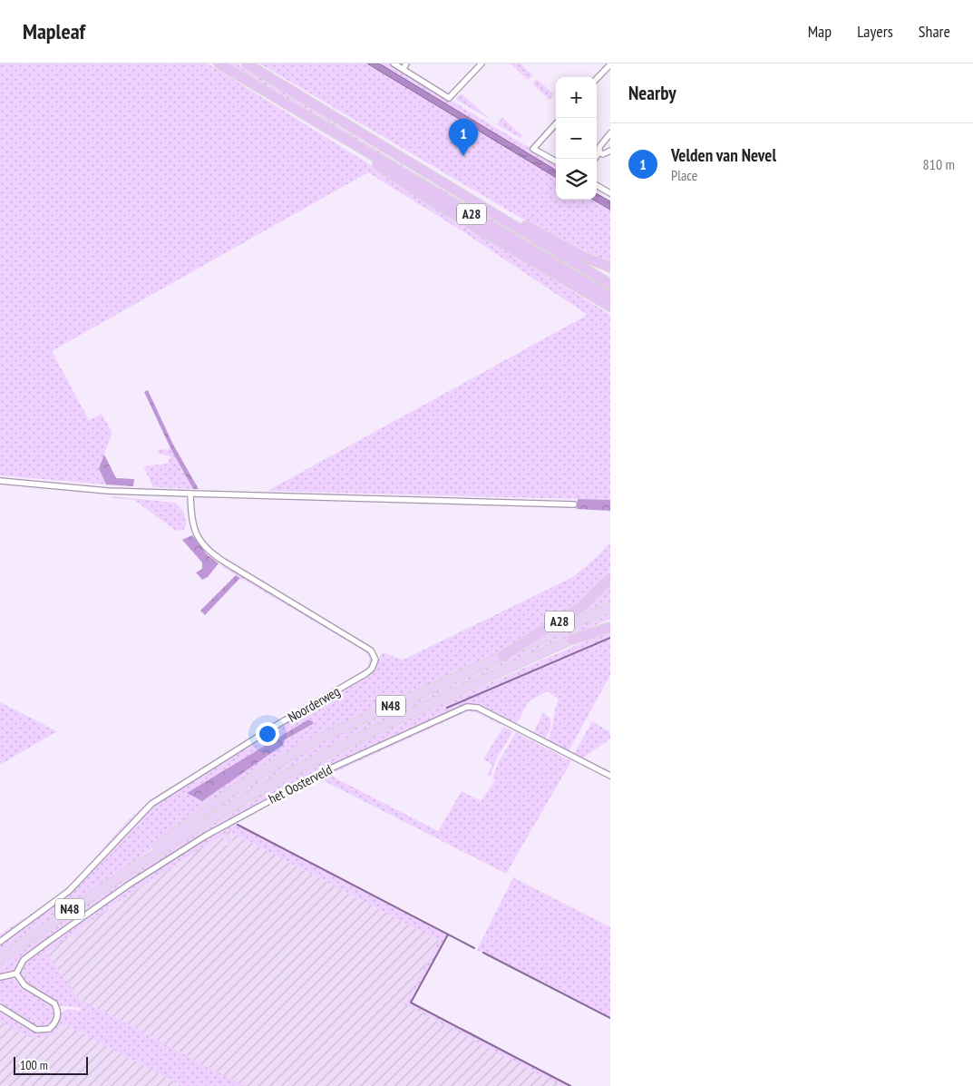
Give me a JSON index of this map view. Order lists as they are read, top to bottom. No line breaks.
{"streets":{"highway":["A28","N48"],"street":["Noorderweg","het Oosterveld"]},"crossings":[["A28","N48"]],"scale_bar":"100 m","page":{"header":"Mapleaf","nav":["Map","Layers","Share"],"heading":"Nearby","map_buttons":["+","−"],"pins":"1","list":[{"mark":"1","name":"Velden van Nevel","note":"Place","value":"810 m"}],"scale":"100 m"}}
